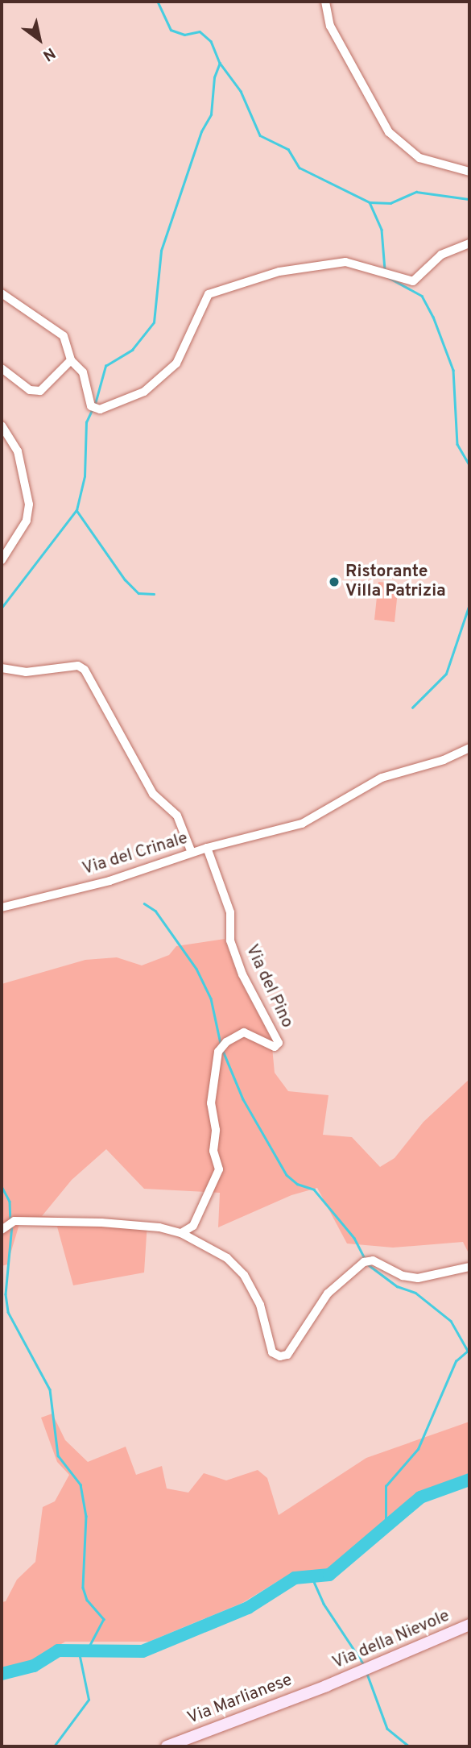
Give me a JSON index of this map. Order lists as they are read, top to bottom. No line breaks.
{"streets":{"street":["Via del Crinale","Via del Pino","Via della Nievole","Via Marlianese"]},"crossings":[["Via del Crinale","Via del Pino"],["Via della Nievole","Via Marlianese"]],"places":["Ristorante Villa Patrizia"],"north":"bottom right"}
